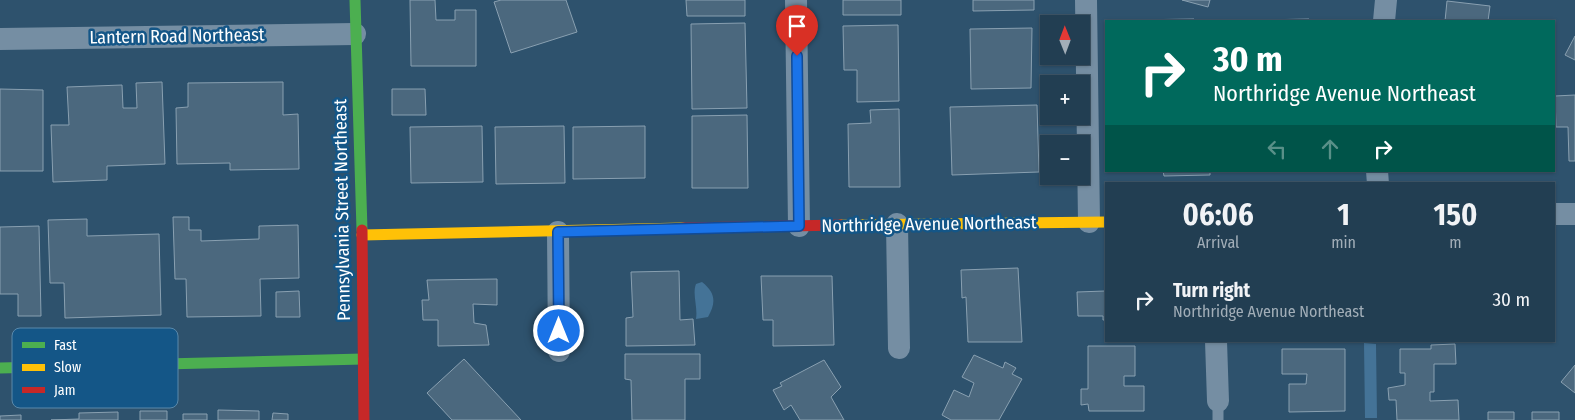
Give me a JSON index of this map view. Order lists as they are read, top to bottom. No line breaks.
{"streets":{"street":["Lantern Road Northeast","Pennsylvania Street Northeast","Northridge Avenue Northeast"]},"crossings":[["Lantern Road Northeast","Pennsylvania Street Northeast"],["Pennsylvania Street Northeast","Northridge Avenue Northeast"]],"legend":["Fast","Slow","Jam"],"north":"top","page":{"map_buttons":["+","−"],"turn":["30 m","Northridge Avenue Northeast"],"eta":["06:06","Arrival","1","min","150","m"],"list":[{"name":"Turn right","note":"Northridge Avenue Northeast","value":"30 m"}]}}
